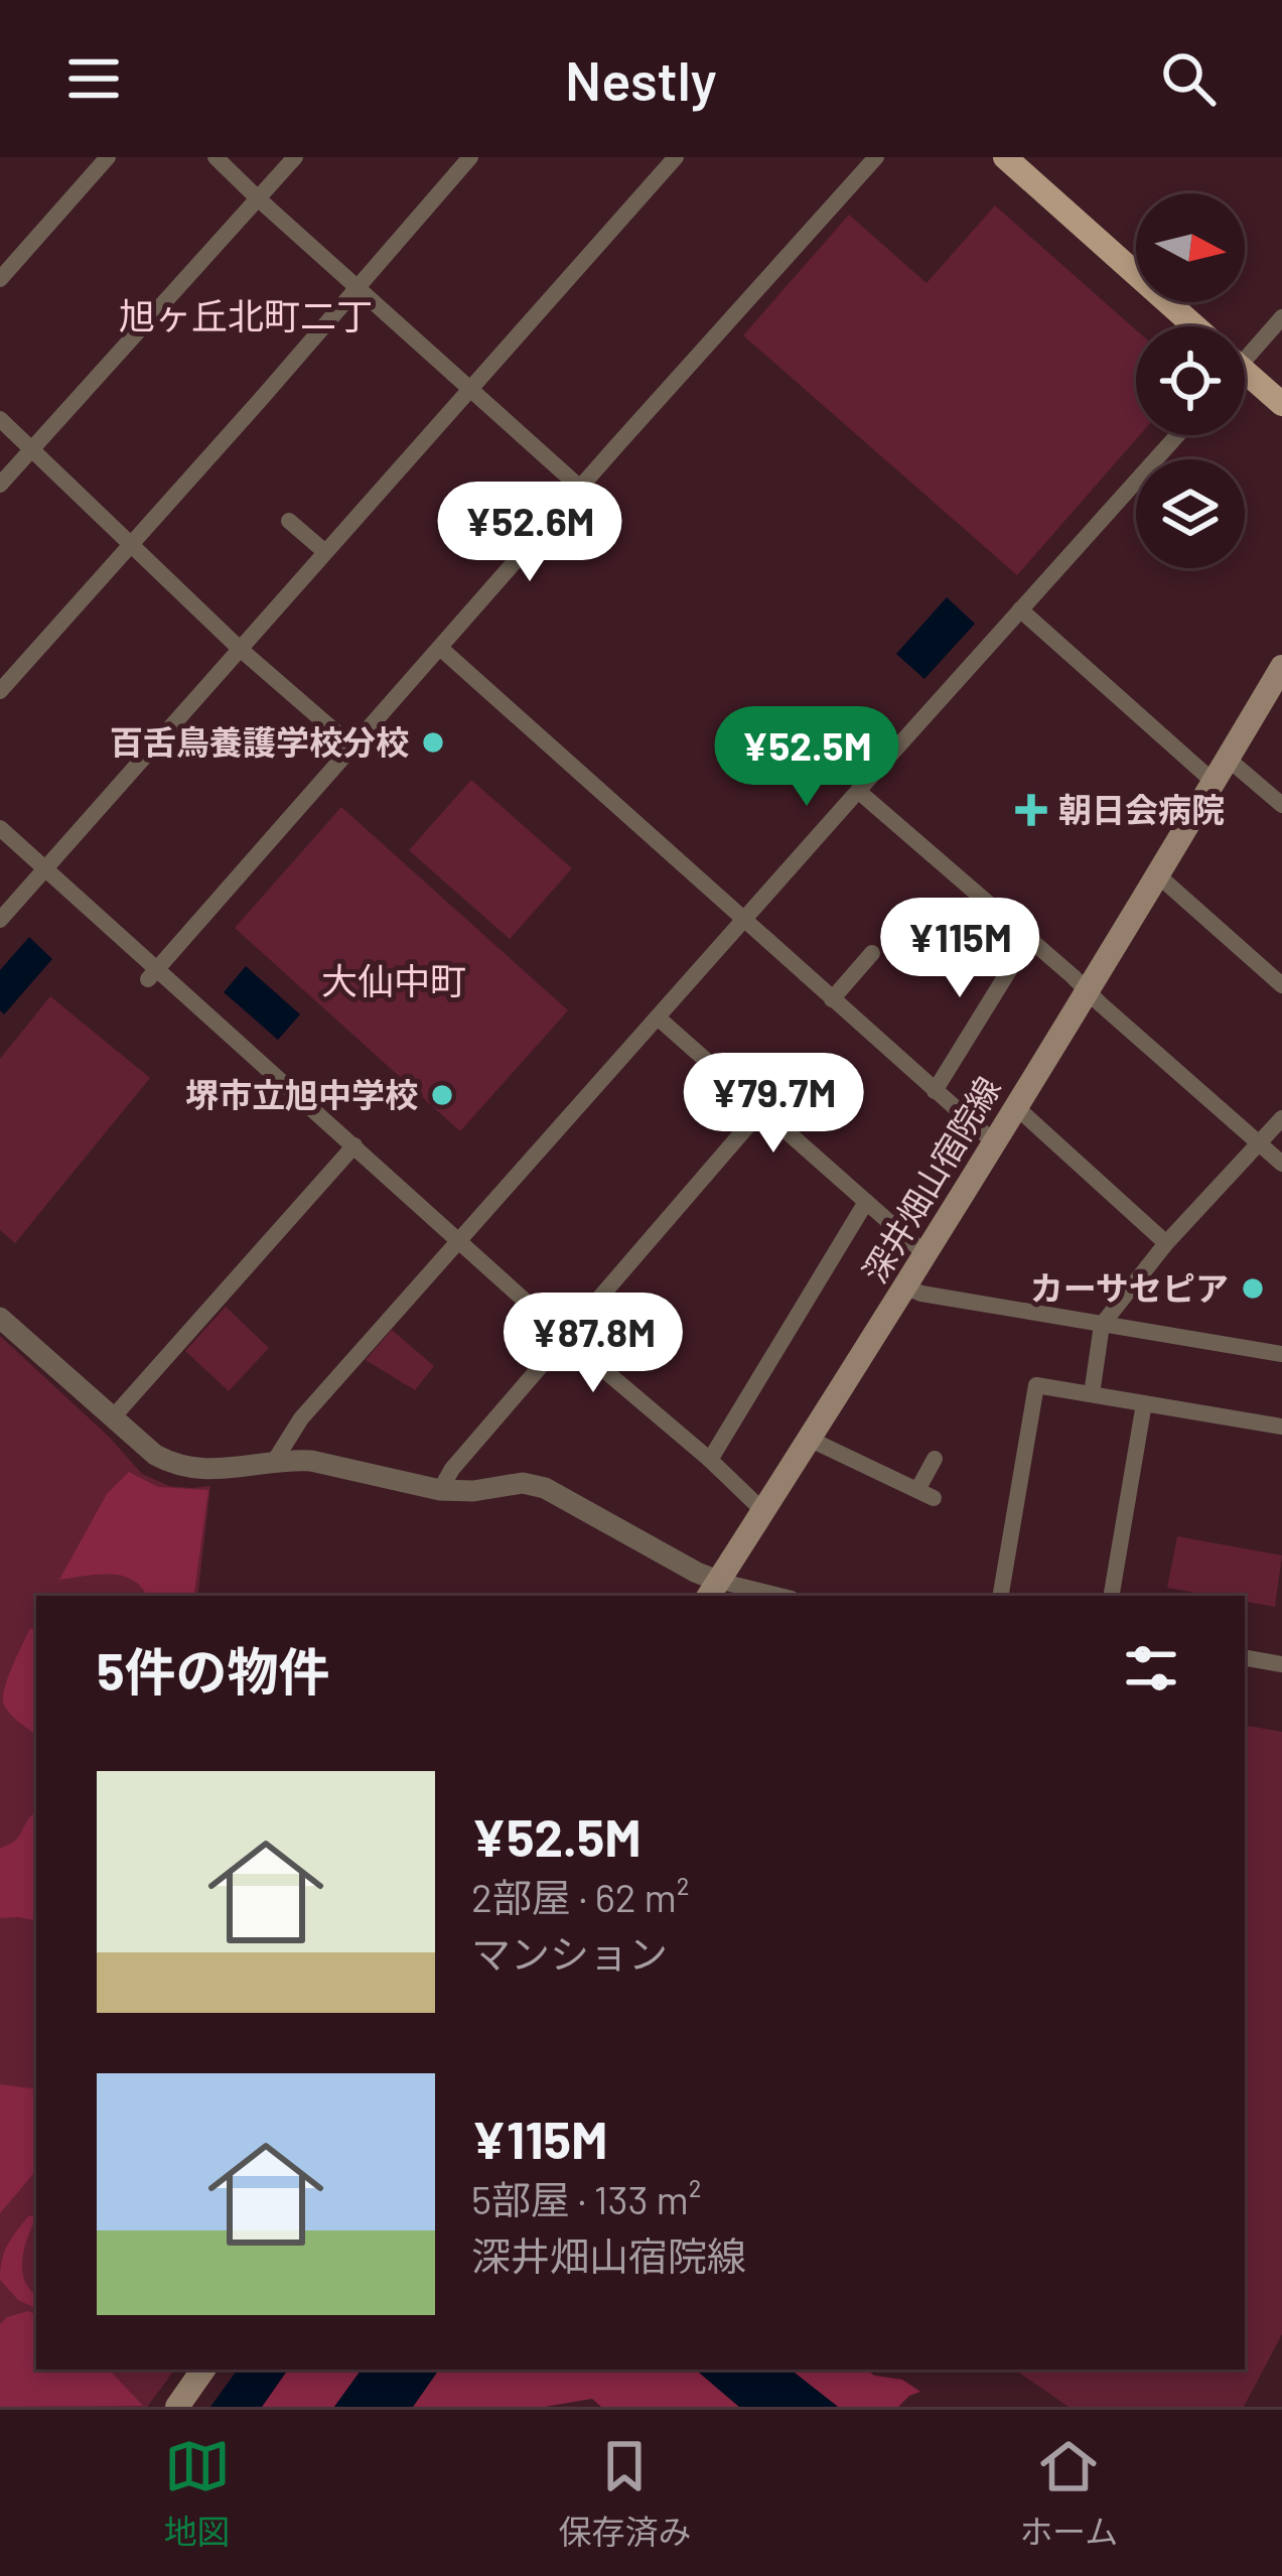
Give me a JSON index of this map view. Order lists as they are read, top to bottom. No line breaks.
{"streets":{"main road":["深井畑山宿院線"]},"districts":["旭ヶ丘北町二丁","大仙中町"],"places":{"other":["百舌鳥養護学校分校","堺市立旭中学校","カーサセピア"],"health":["朝日会病院"]},"north":"right","page":{"header":"Nestly","price":["¥52.6M","¥52.5M","¥115M","¥79.7M","¥87.8M"],"heading":"5件の物件","list":[{"name":"¥52.5M","note":"2部屋 · 62 m² · マンション"},{"name":"¥115M","note":"5部屋 · 133 m² · 深井畑山宿院線"}],"tabs":["地図","保存済み","ホーム"]}}
